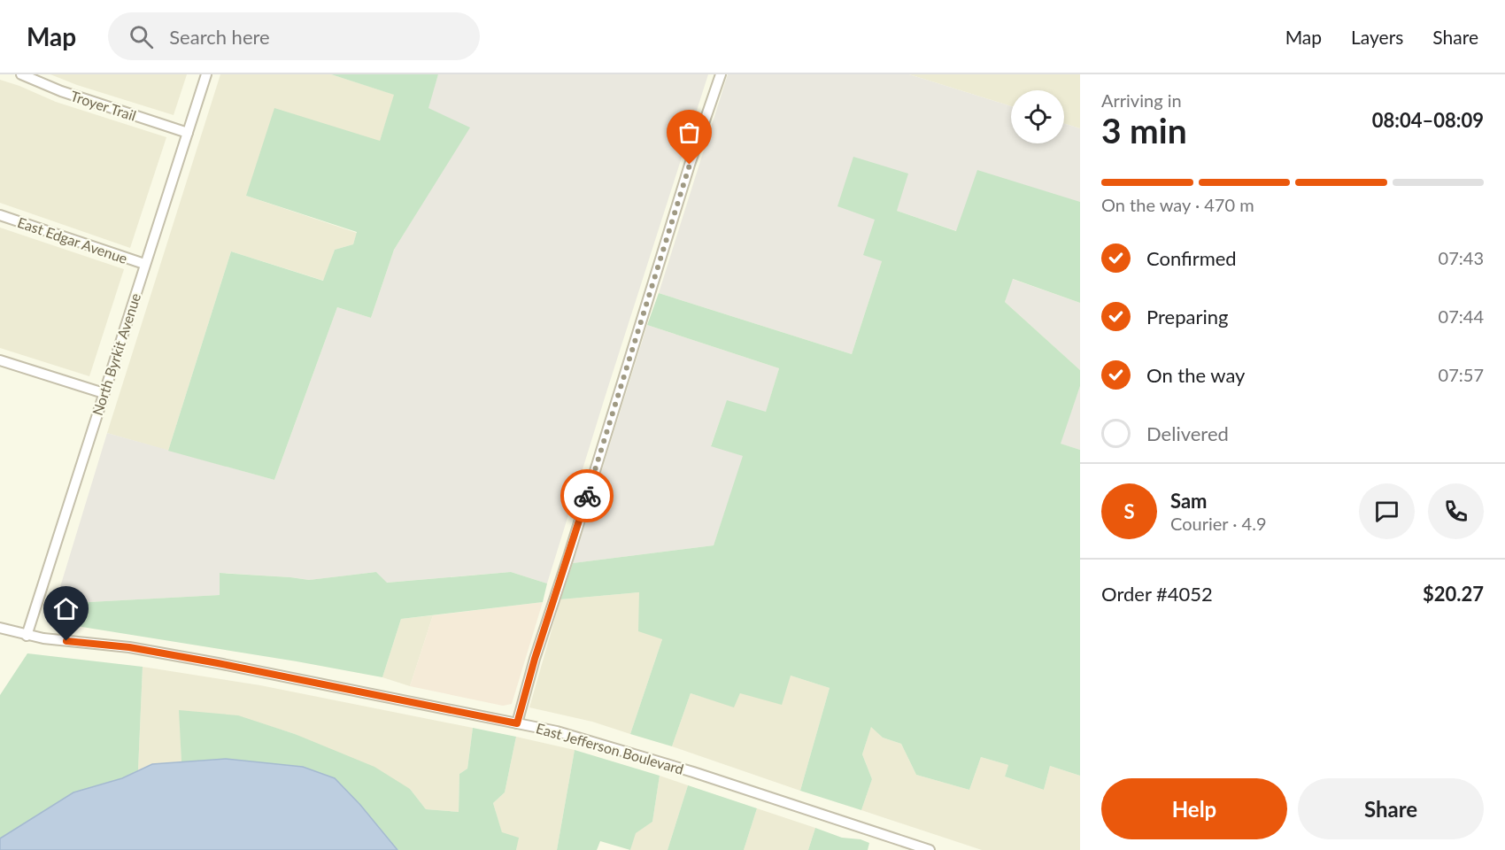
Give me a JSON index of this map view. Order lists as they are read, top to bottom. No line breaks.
{"streets":{"street":["Troyer Trail","East Edgar Avenue","North Byrkit Avenue","East Jefferson Boulevard"]},"crossings":[["Troyer Trail","North Byrkit Avenue"],["East Edgar Avenue","North Byrkit Avenue"],["North Byrkit Avenue","East Jefferson Boulevard"]],"page":{"header":"Map","search":"Search here","nav":["Map","Layers","Share"],"heading":["3 min","Arriving in","08:04–08:09"],"panel":["Sam","Courier · 4.9","Order #4052","$20.27"],"bar":"On the way · 470 m","list":[["Confirmed","07:43"],["Preparing","07:44"],["On the way","07:57"],"Delivered"],"round":"S","buttons":["Help","Share"]}}
